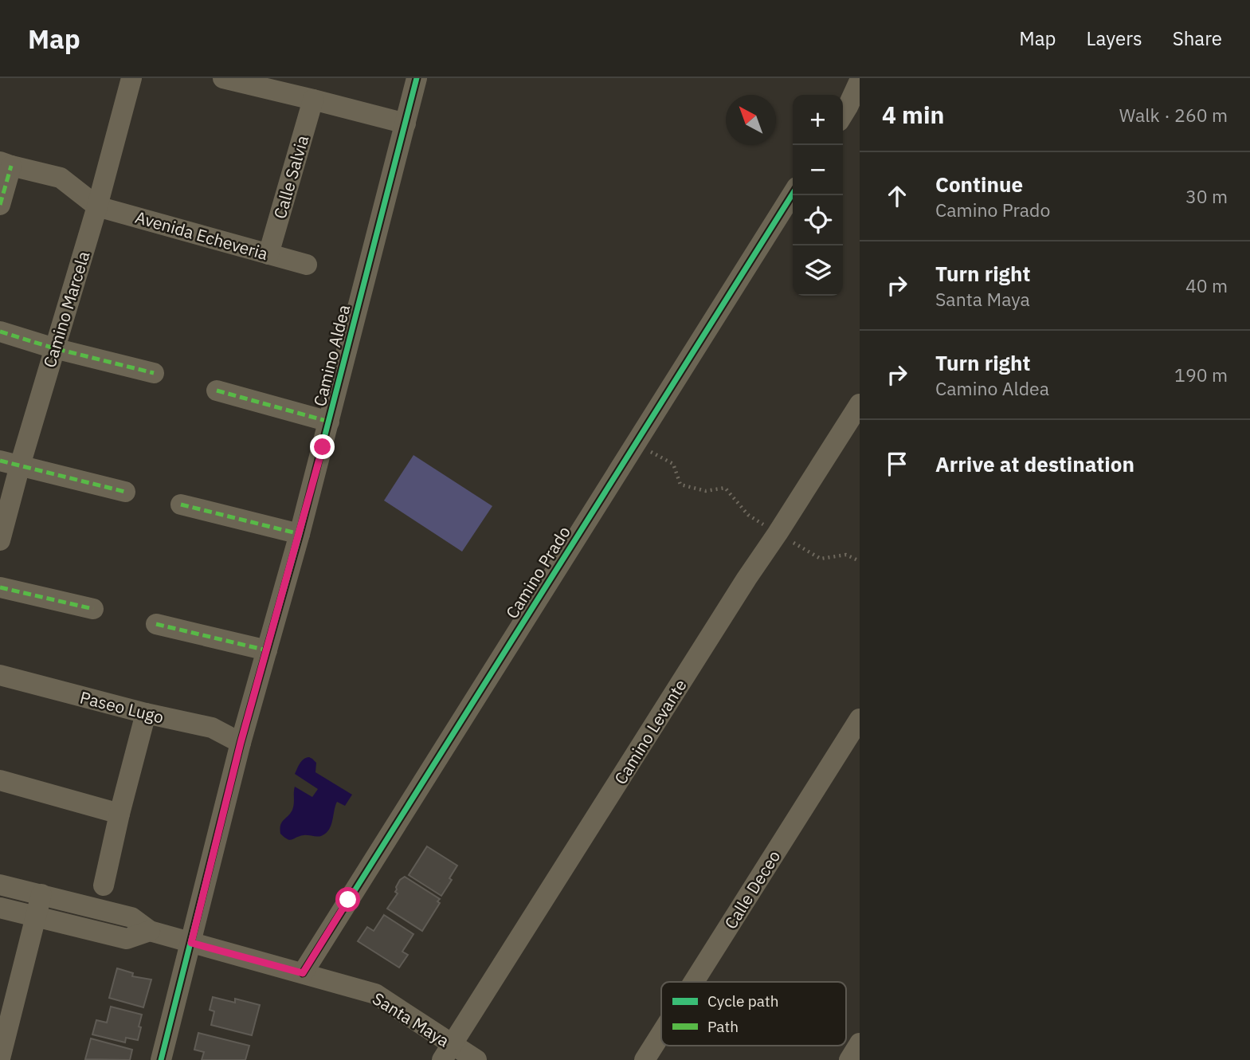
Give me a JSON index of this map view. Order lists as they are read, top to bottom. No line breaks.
{"streets":{"street":["Calle Salvia","Avenida Echeveria","Camino Marcela","Camino Aldea","Camino Prado","Paseo Lugo","Camino Levante","Calle Deceo","Santa Maya"]},"crossings":[["Calle Salvia","Avenida Echeveria"],["Avenida Echeveria","Camino Marcela"],["Camino Aldea","Paseo Lugo"],["Camino Aldea","Santa Maya"],["Camino Prado","Santa Maya"],["Camino Levante","Santa Maya"]],"legend":["Cycle path","Path"],"north":"top left","page":{"header":"Map","nav":["Map","Layers","Share"],"heading":["4 min","Walk · 260 m"],"map_buttons":["+","−"],"list":[["Continue","Camino Prado","30 m"],["Turn right","Santa Maya","40 m"],["Turn right","Camino Aldea","190 m"],"Arrive at destination"]}}
